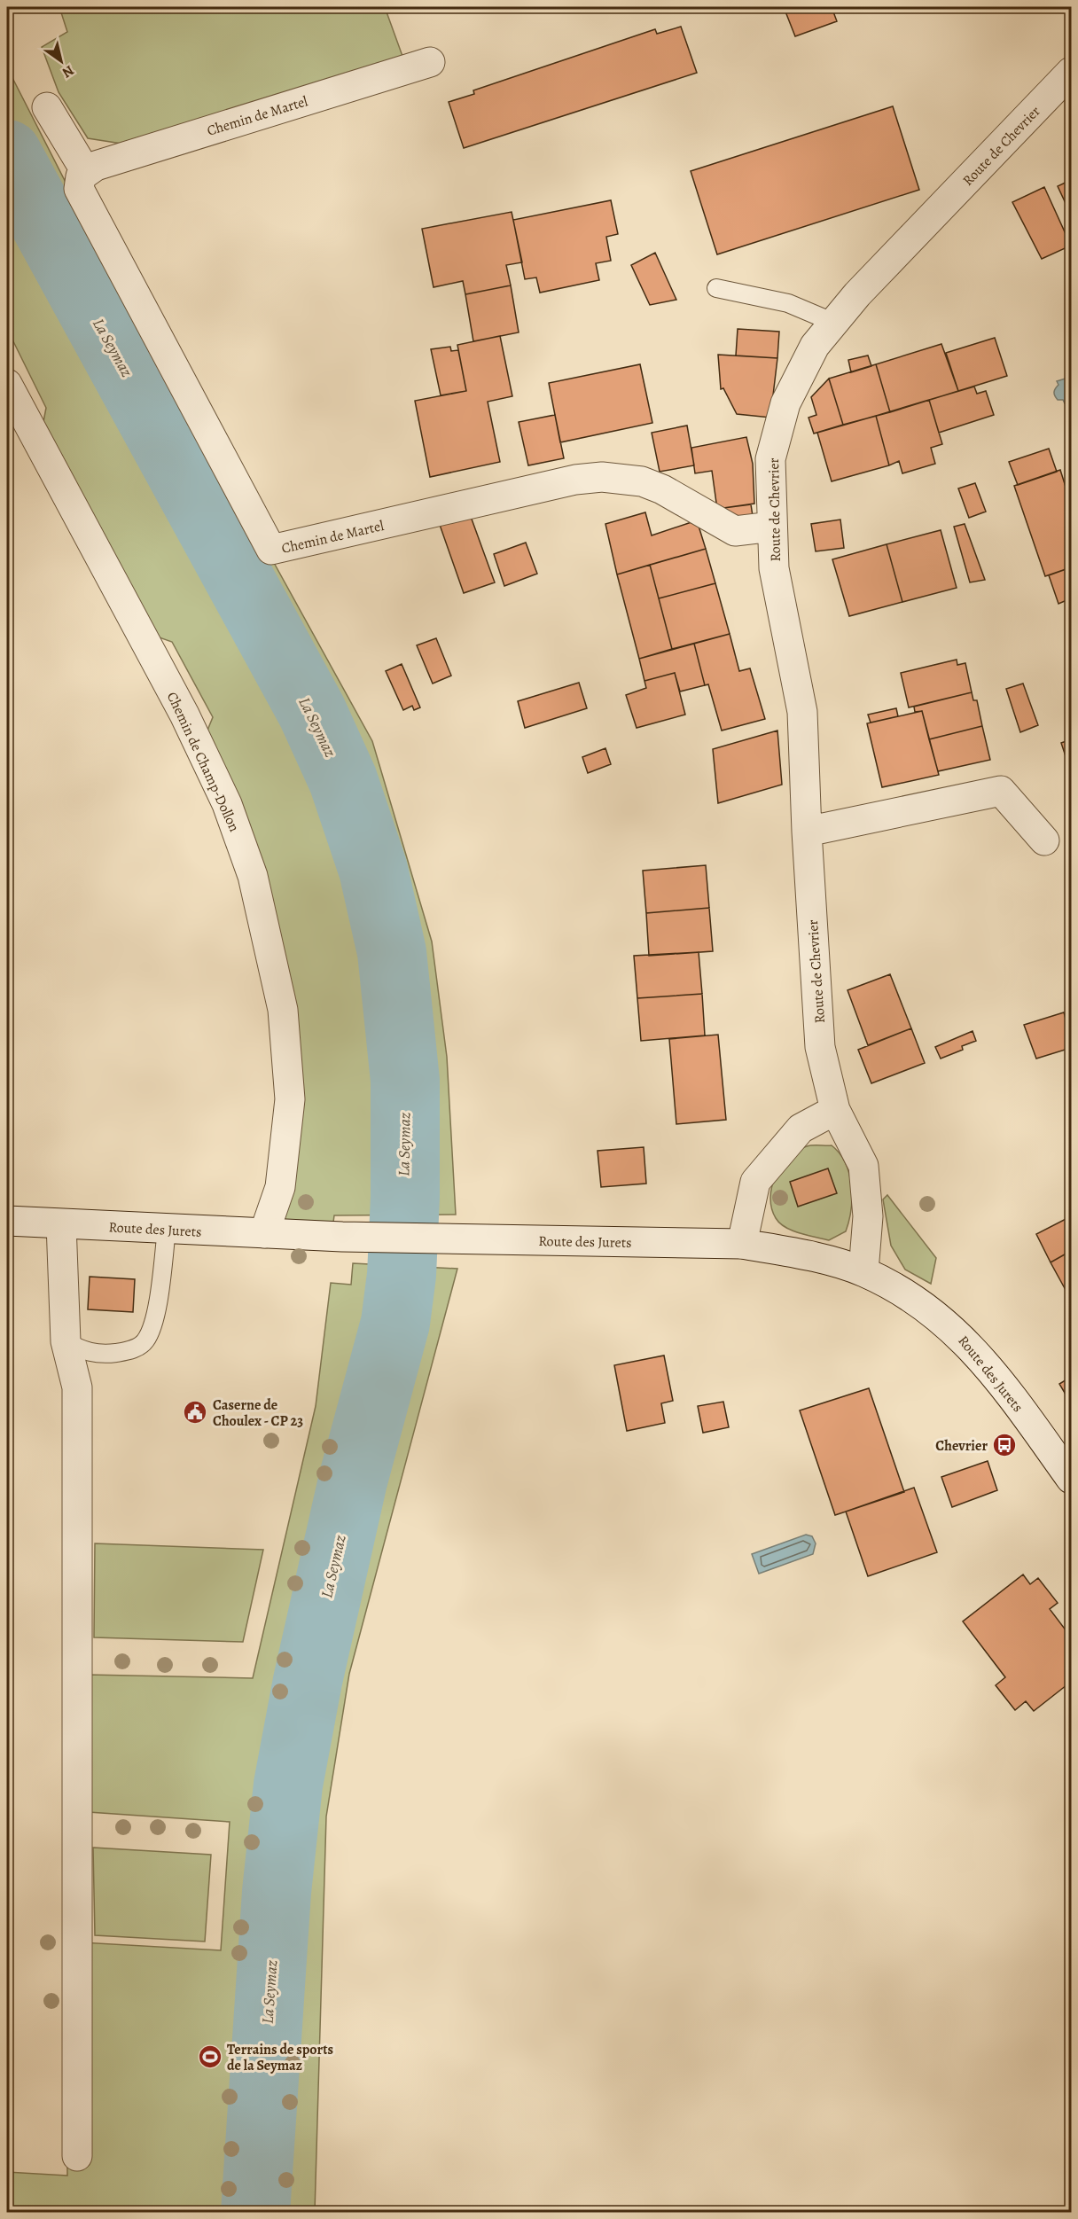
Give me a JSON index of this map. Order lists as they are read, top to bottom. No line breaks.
{"streets":{"street":["Chemin de Martel","Route de Chevrier","Chemin de Champ-Dollon","Route des Jurets"]},"crossings":[["Chemin de Martel","Route de Chevrier"],["Route de Chevrier","Route des Jurets"],["Chemin de Champ-Dollon","Route des Jurets"]],"water":["La Seymaz"],"places":{"public building":["Caserne de Choulex - CP 23"],"bus stop":["Chevrier"],"sports":["Terrains de sports de la Seymaz"]},"north":"bottom right"}
